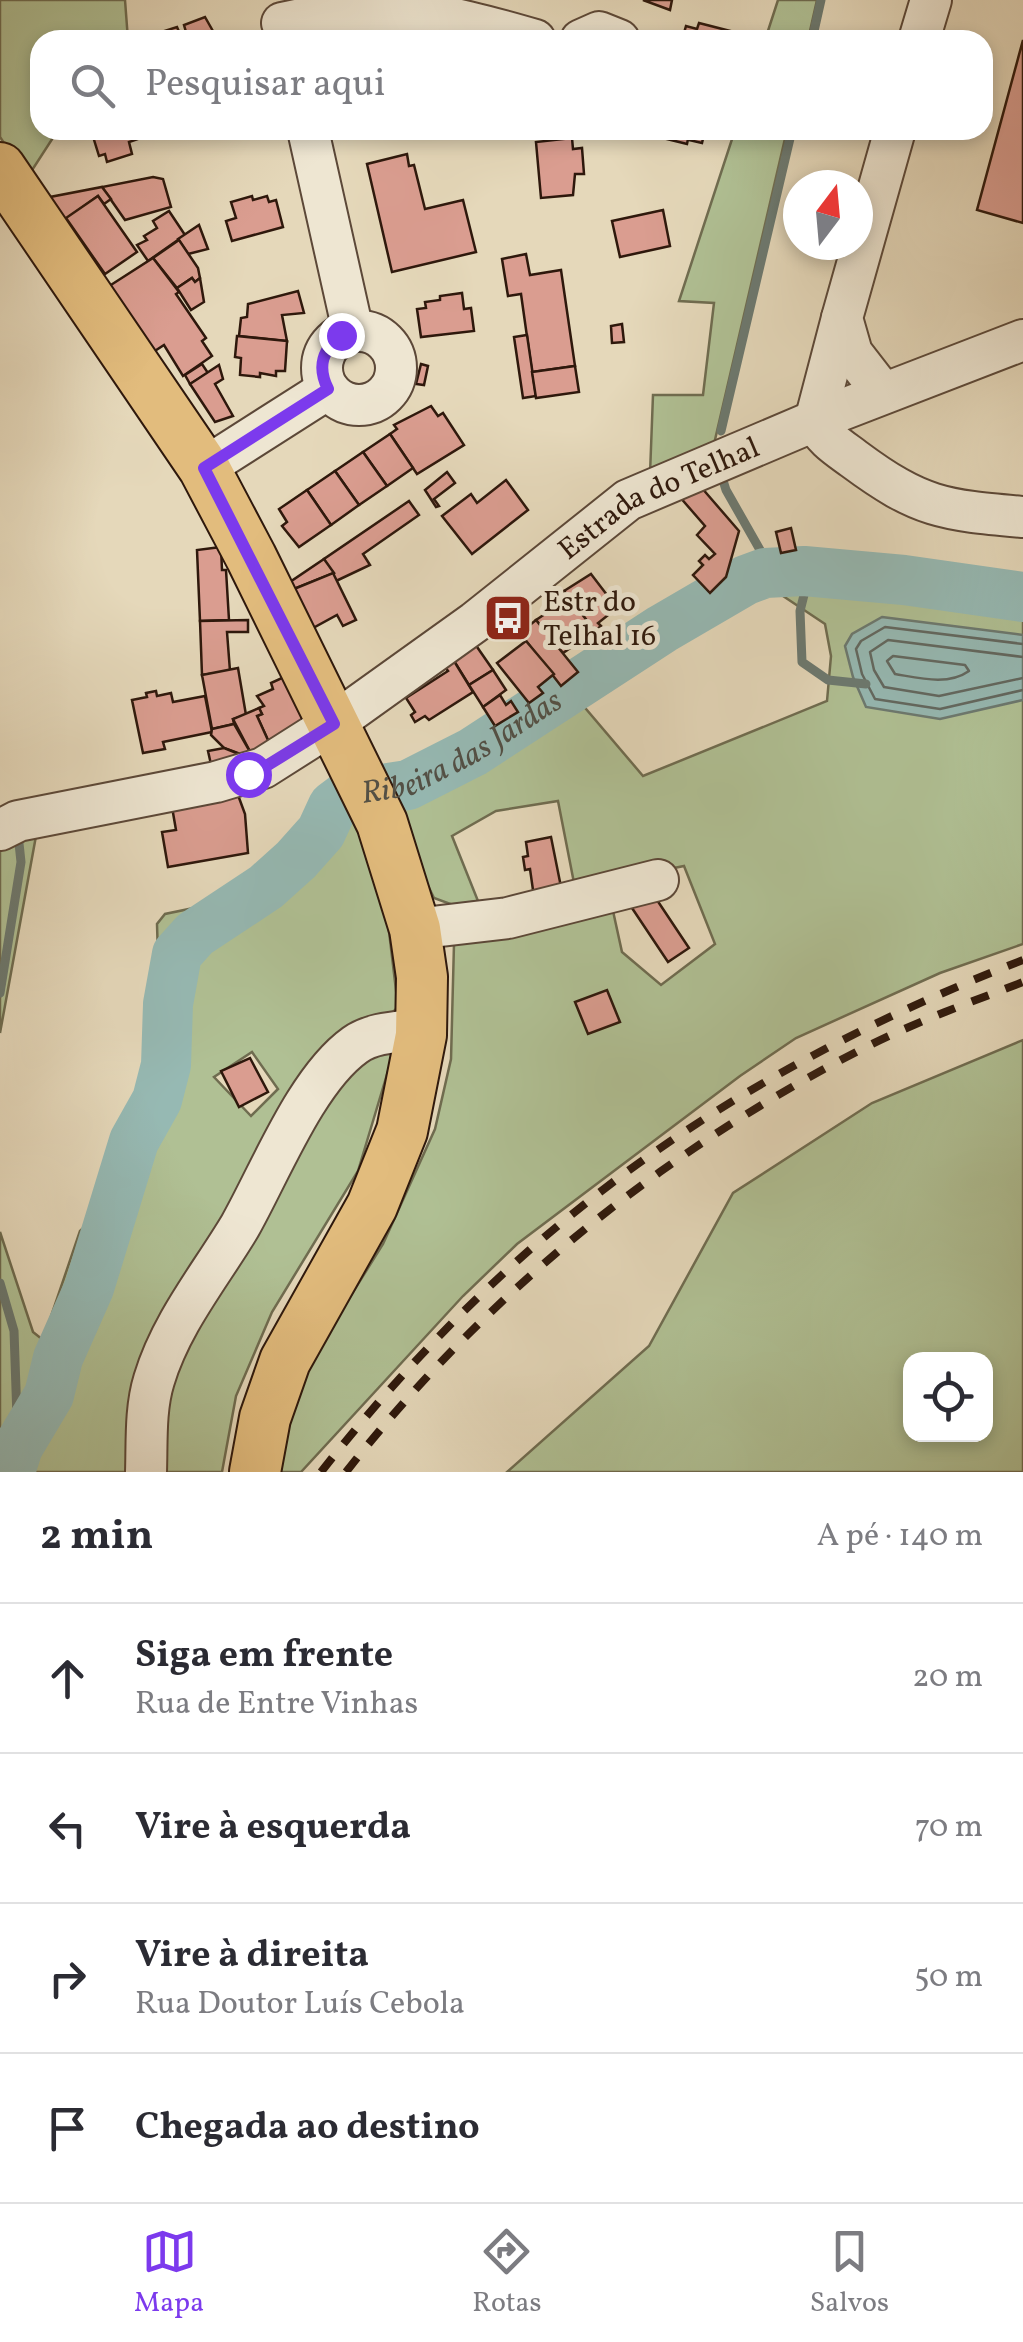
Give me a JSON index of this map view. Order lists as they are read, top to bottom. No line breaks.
{"streets":{"street":["Estrada do Telhal"]},"water":["Ribeira das Jardas"],"places":{"bus stop":["Estr do Telhal 16"]},"north":"top","page":{"search":"Pesquisar aqui","heading":["2 min","A pé · 140 m"],"list":[["Siga em frente","Rua de Entre Vinhas","20 m"],["Vire à esquerda","70 m"],["Vire à direita","Rua Doutor Luís Cebola","50 m"],"Chegada ao destino"],"nav":["Mapa","Rotas","Salvos"]}}
